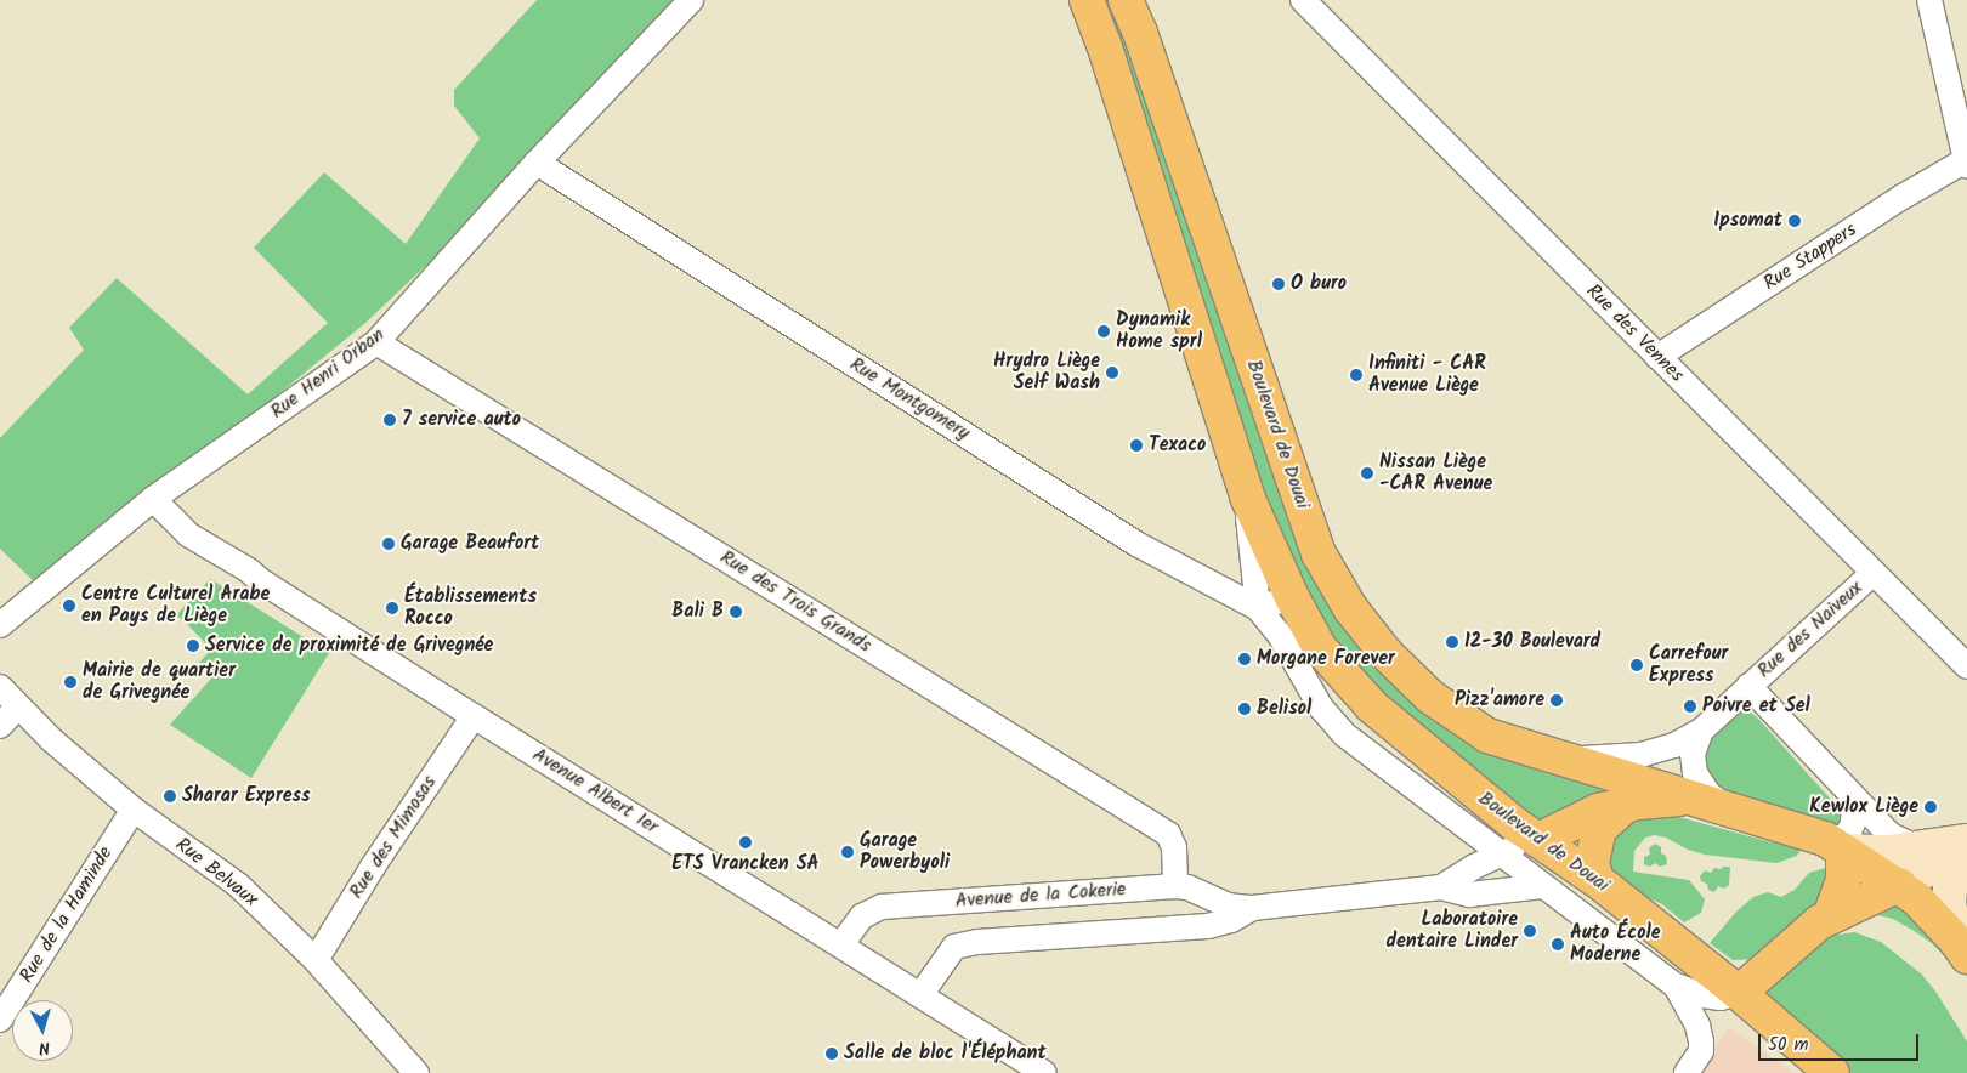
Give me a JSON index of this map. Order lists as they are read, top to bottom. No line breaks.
{"streets":{"main road":["Boulevard de Douai"],"street":["Rue Stappers","Rue des Vennes","Rue Henri Orban","Rue Montgomery","Rue des Trois Grands","Rue des Naiveux","Avenue Albert 1er","Rue des Mimosas","Rue Belvaux","Avenue de la Cokerie","Rue de la Haminde"]},"crossings":[["Rue Stappers","Rue des Vennes"],["Rue des Vennes","Rue des Naiveux"],["Rue Henri Orban","Rue Montgomery"],["Rue Henri Orban","Rue des Trois Grands"],["Rue Henri Orban","Avenue Albert 1er"],["Rue Montgomery","Boulevard de Douai"],["Boulevard de Douai","Rue des Naiveux"],["Boulevard de Douai","Avenue de la Cokerie"],["Rue des Trois Grands","Avenue de la Cokerie"],["Avenue Albert 1er","Rue des Mimosas"],["Avenue Albert 1er","Avenue de la Cokerie"],["Rue des Mimosas","Rue Belvaux"],["Rue Belvaux","Rue de la Haminde"]],"places":["Ipsomat","O buro","Dynamik Home sprl","Hrydro Liège Self Wash","Infiniti - CAR Avenue Liège","7 service auto","Texaco","Nissan Liège -CAR Avenue","Garage Beaufort","Centre Culturel Arabe en Pays de Liège","Établissements Rocco","Bali B","12-30 Boulevard","Service de proximité de Grivegnée","Morgane Forever","Carrefour Express","Mairie de quartier de Grivegnée","Pizz'amore","Poivre et Sel","Belisol","Sharar Express","Kewlox Liège","ETS Vrancken SA","Garage Powerbyoli","Laboratoire dentaire Linder","Auto École Moderne","Salle de bloc l'Éléphant"],"scale_bar":"50 m","north":"bottom"}
